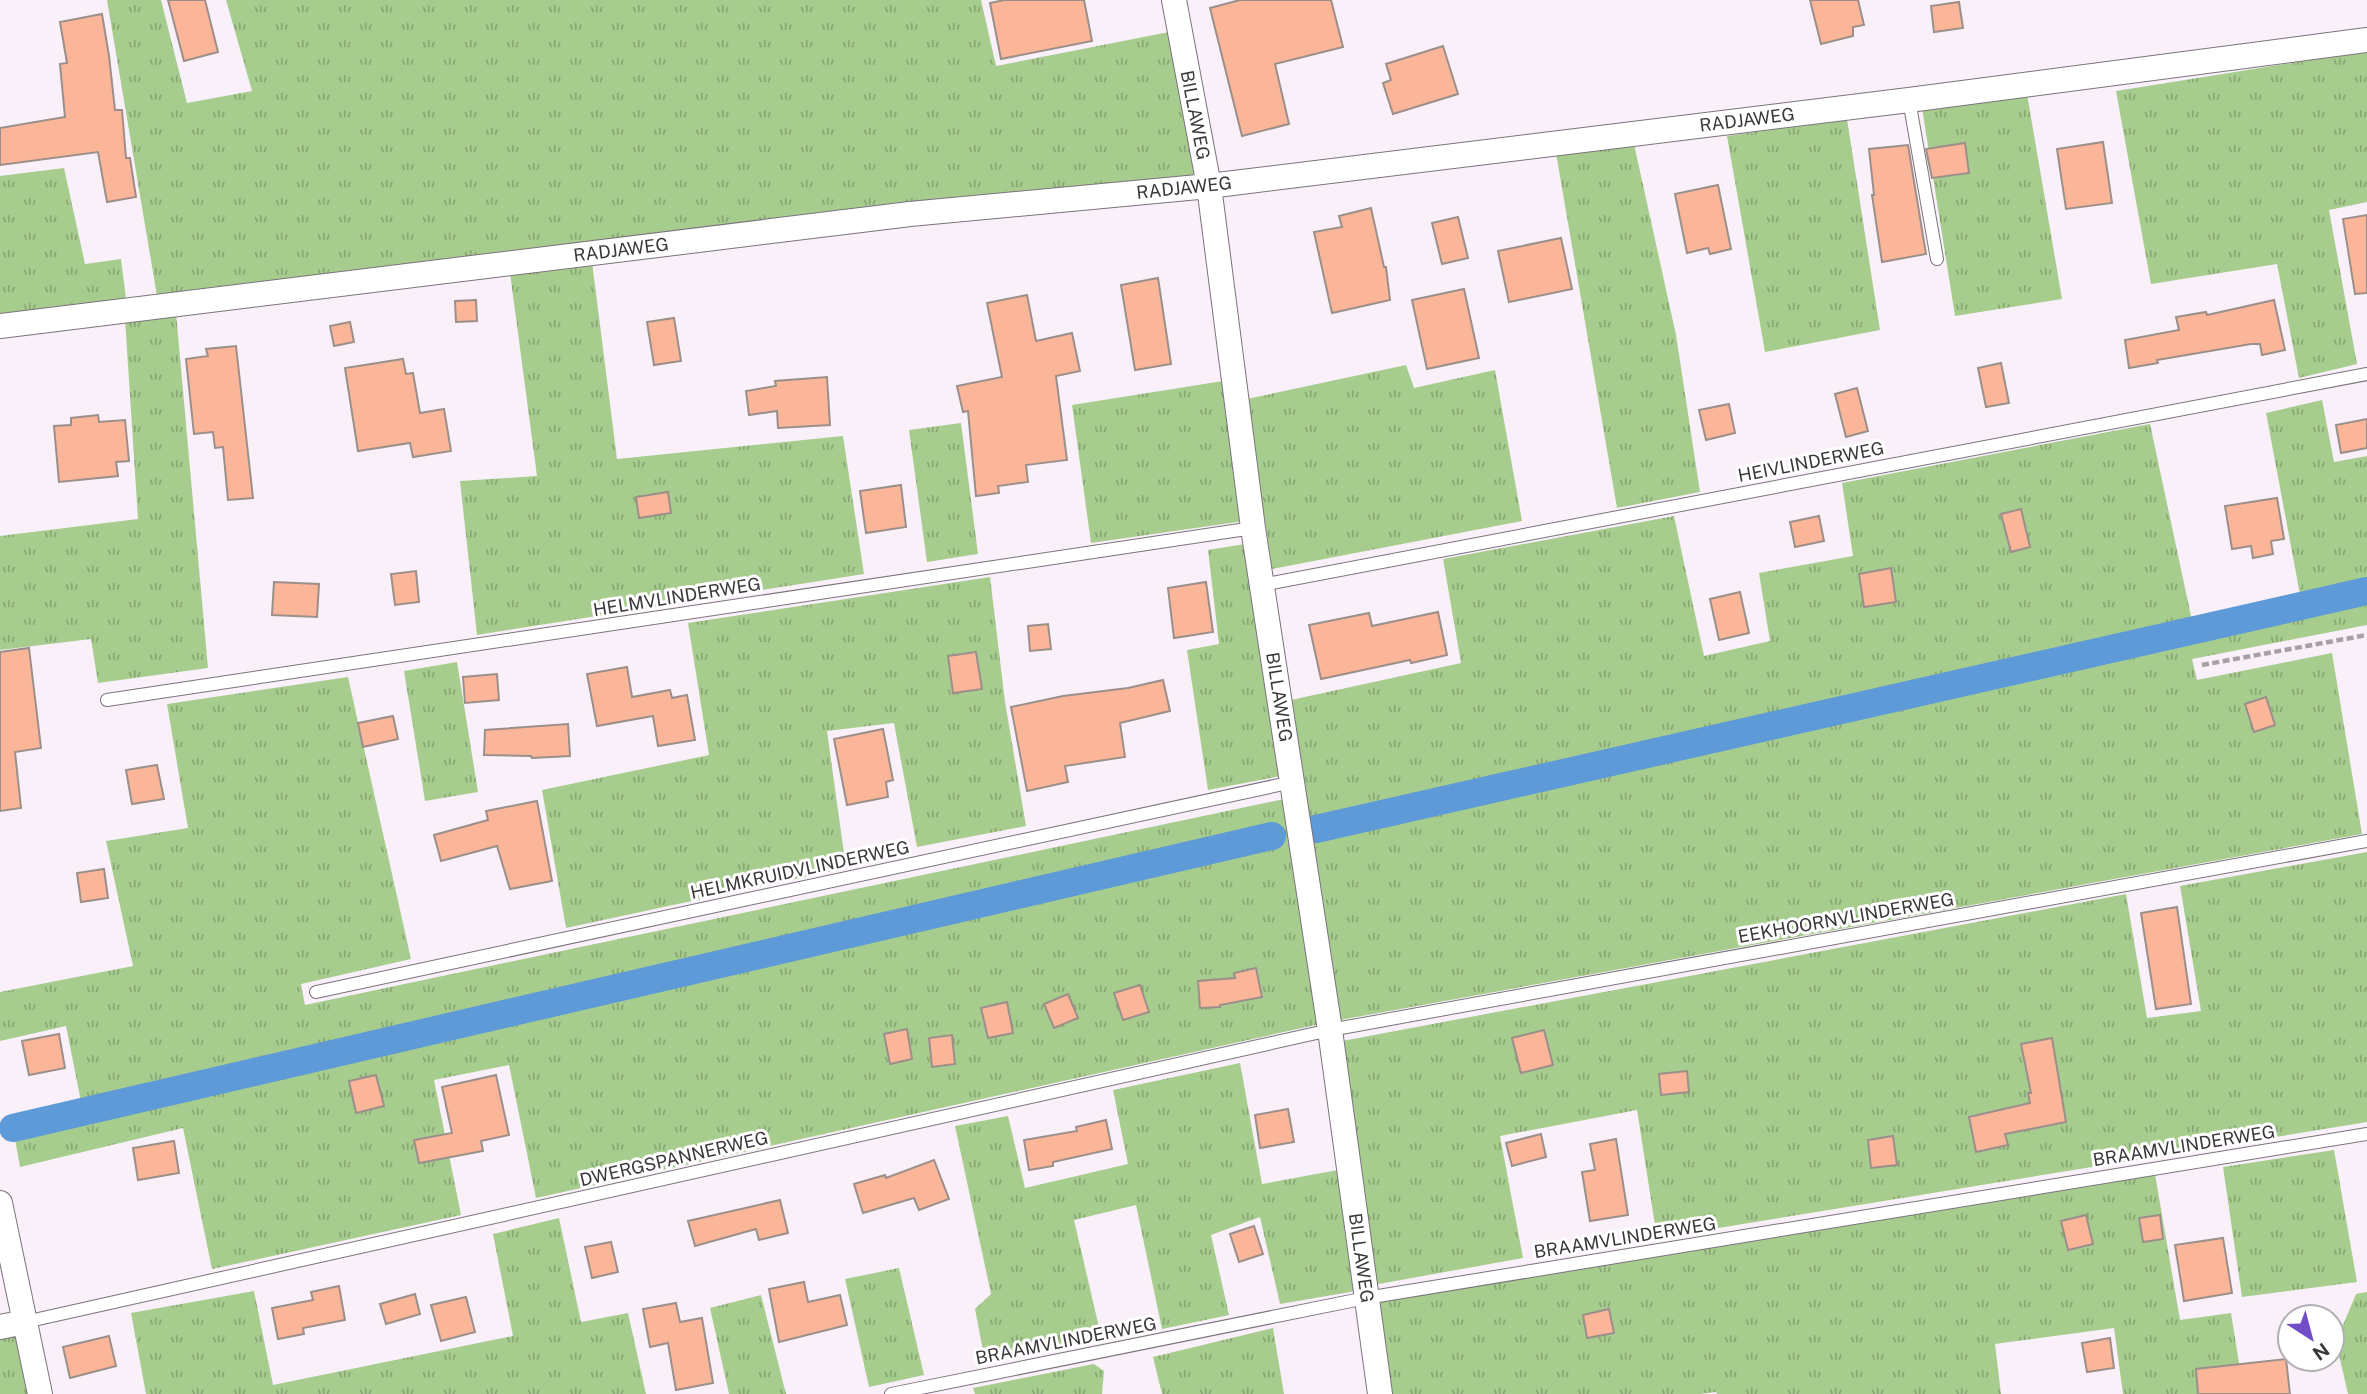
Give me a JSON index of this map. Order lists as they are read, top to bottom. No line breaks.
{"streets":{"street":["BILLAWEG","RADJAWEG"],"lane":["HEIVLINDERWEG","HELMVLINDERWEG","HELMKRUIDVLINDERWEG","EEKHOORNVLINDERWEG","BRAAMVLINDERWEG","DWERGSPANNERWEG"]},"crossings":[["BILLAWEG","RADJAWEG"],["BILLAWEG","HEIVLINDERWEG"],["BILLAWEG","HELMVLINDERWEG"],["BILLAWEG","HELMKRUIDVLINDERWEG"],["BILLAWEG","EEKHOORNVLINDERWEG"],["BILLAWEG","BRAAMVLINDERWEG"],["BILLAWEG","DWERGSPANNERWEG"],["EEKHOORNVLINDERWEG","DWERGSPANNERWEG"]],"north":"bottom right"}
